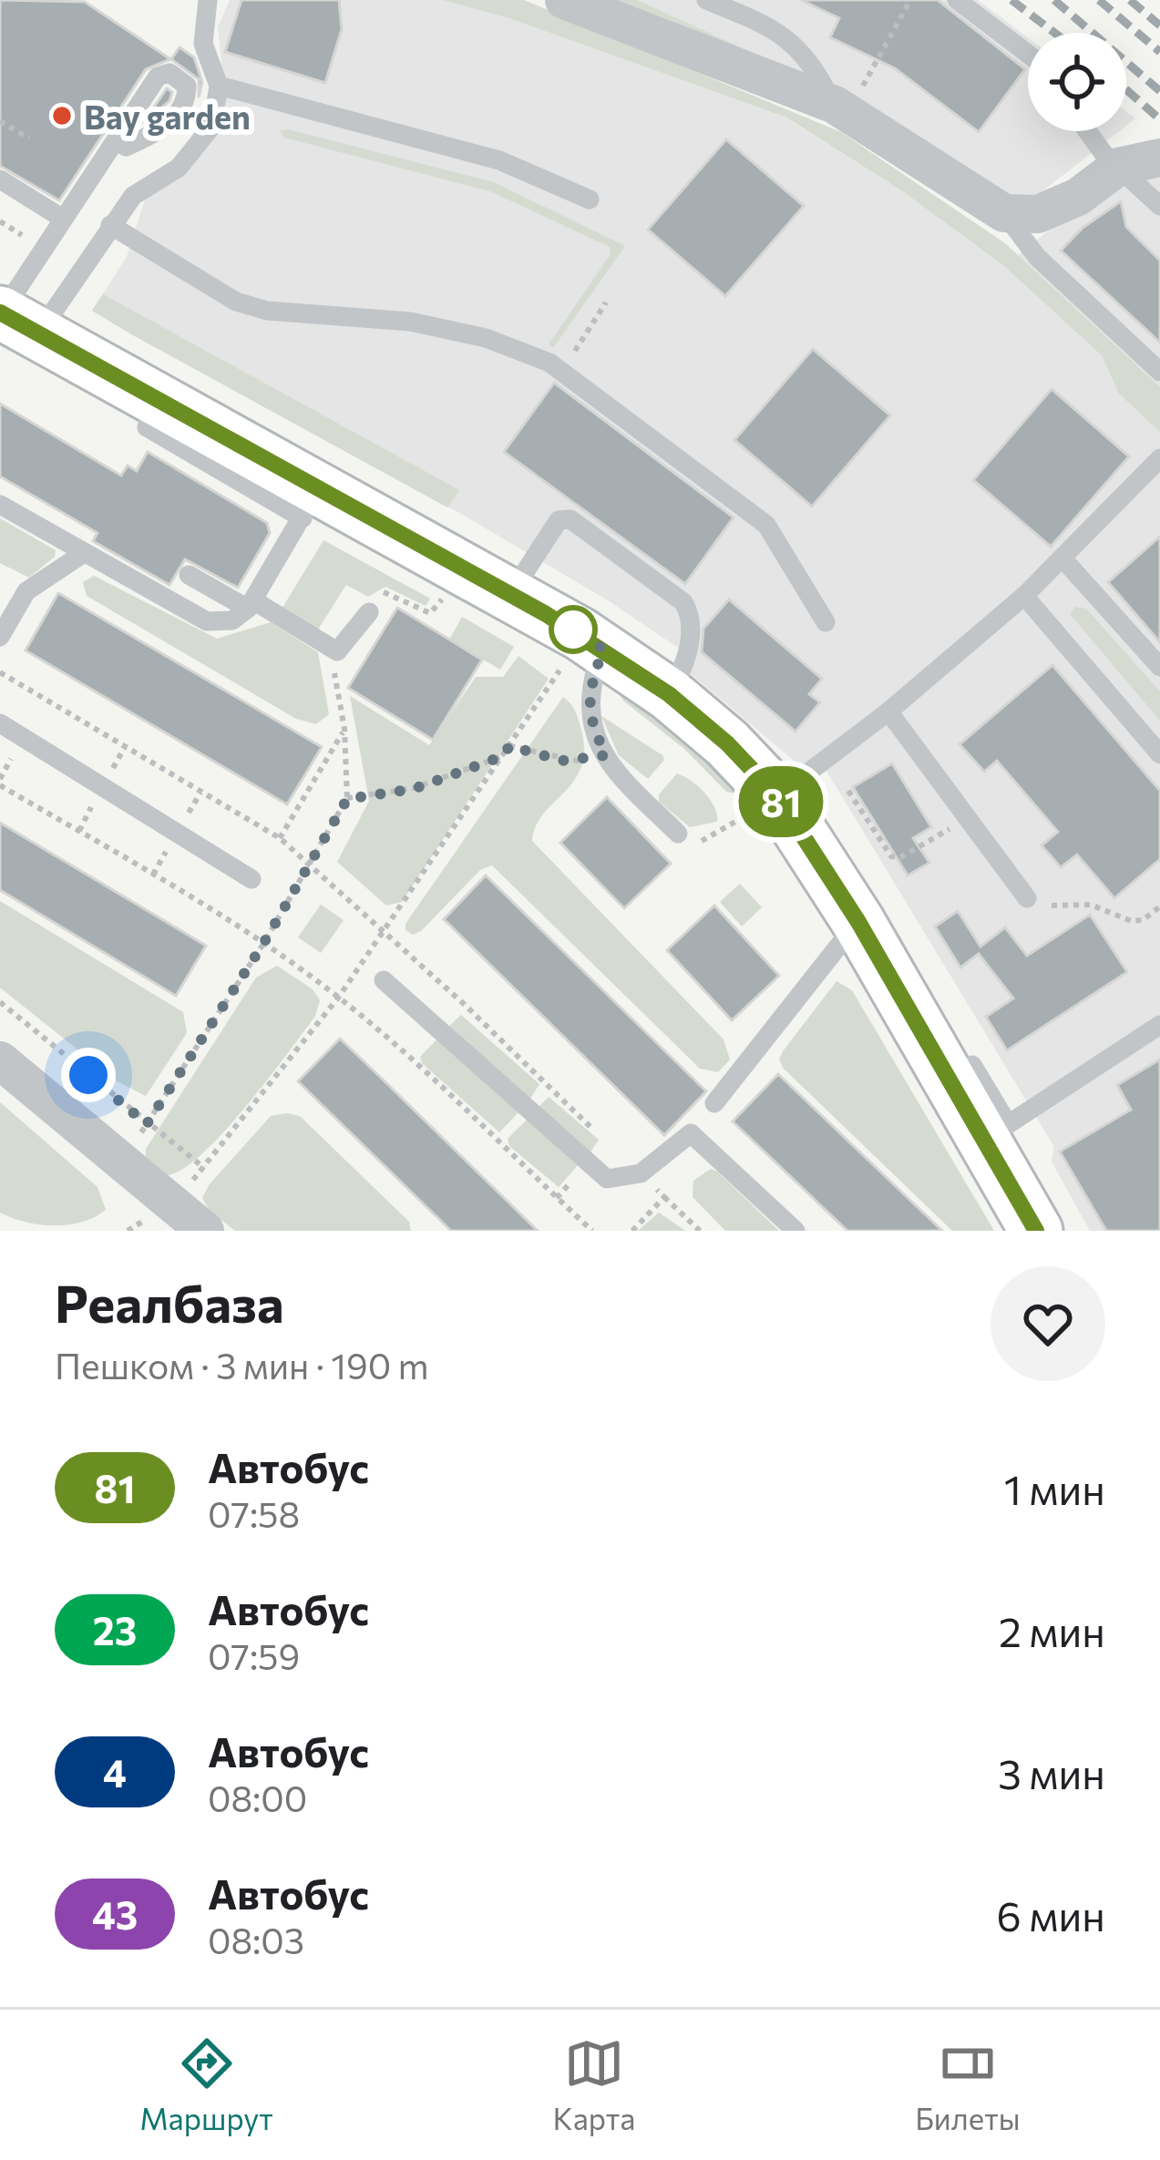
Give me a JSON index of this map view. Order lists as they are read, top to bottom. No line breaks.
{"places":["Bay garden"],"lines":["bus line 81"],"page":{"on_map":"81","heading":["Реалбаза","Пешком · 3 мин · 190 m"],"list":[{"mark":"81","name":"Автобус","note":"07:58","value":"1 мин"},{"mark":"23","name":"Автобус","note":"07:59","value":"2 мин"},{"mark":"4","name":"Автобус","note":"08:00","value":"3 мин"},{"mark":"43","name":"Автобус","note":"08:03","value":"6 мин"}],"tabs":["Маршрут","Карта","Билеты"]}}
